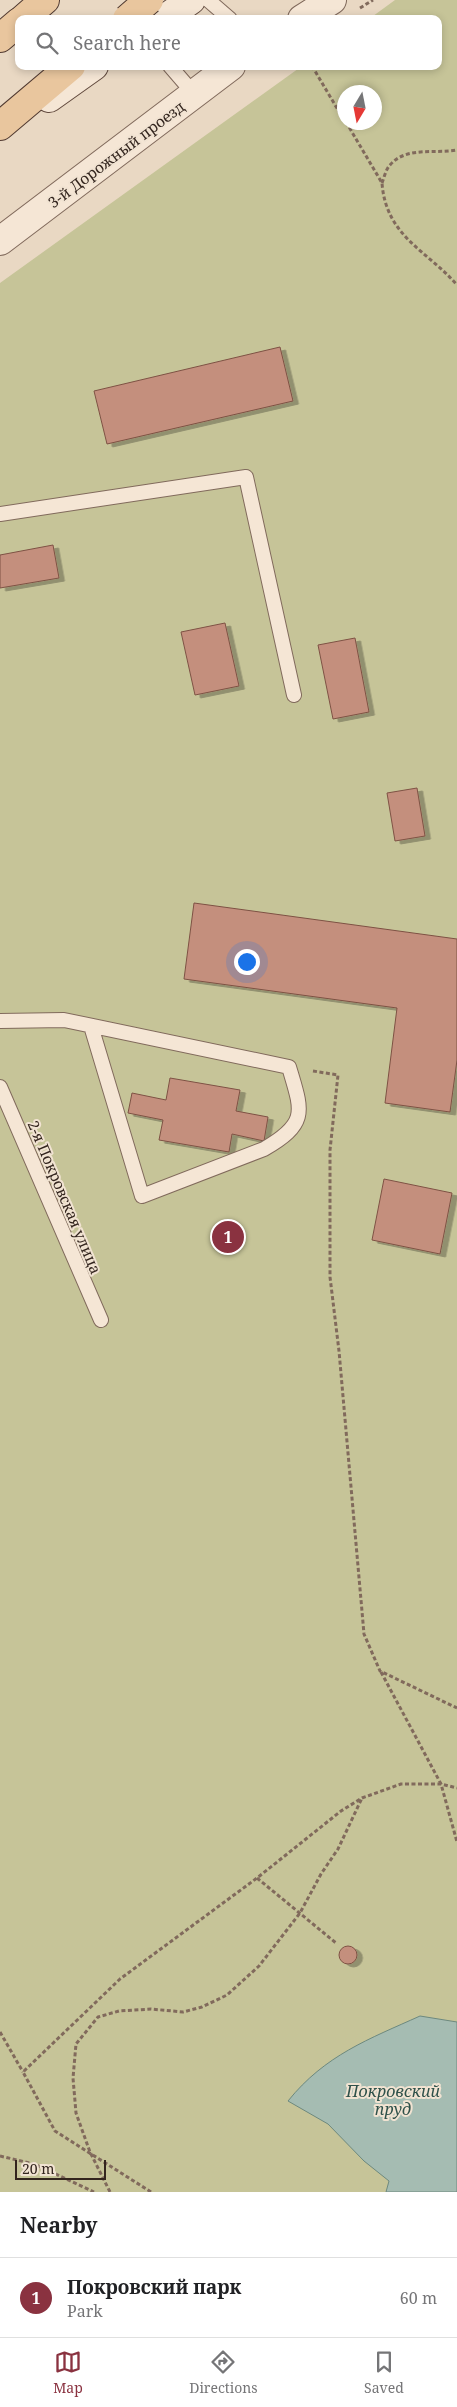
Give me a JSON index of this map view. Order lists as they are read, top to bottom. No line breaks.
{"streets":{"street":["3-й Дорожный проезд"],"lane":["2-я Покровская улица"]},"water":["Покровский пруд"],"scale_bar":"20 m","north":"bottom","page":{"search":"Search here","pins":"1","scale":"20 m","heading":"Nearby","list":[{"mark":"1","name":"Покровский парк","note":"Park","value":"60 m"}],"nav":["Map","Directions","Saved"]}}
